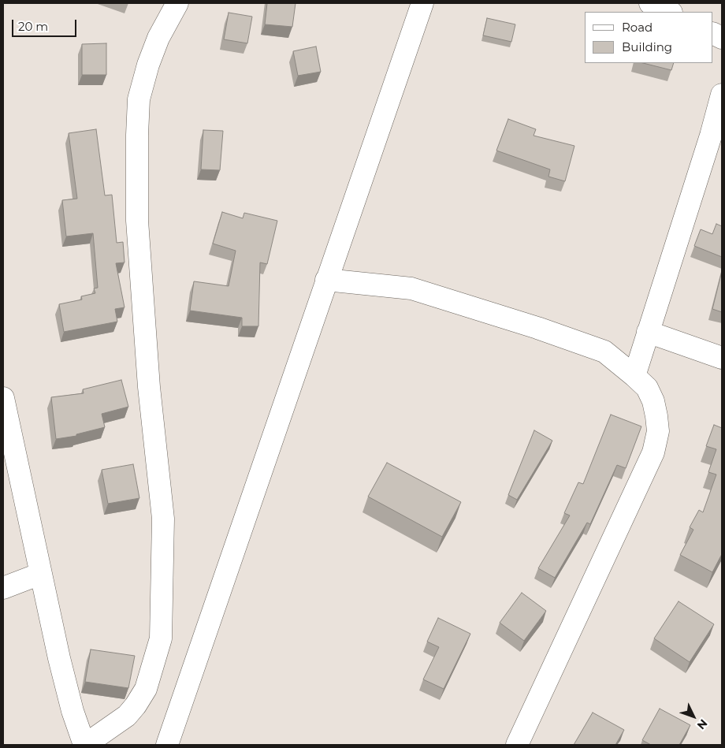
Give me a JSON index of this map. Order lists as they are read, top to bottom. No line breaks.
{"legend":["Road","Building"],"scale_bar":"20 m","north":"bottom right"}
